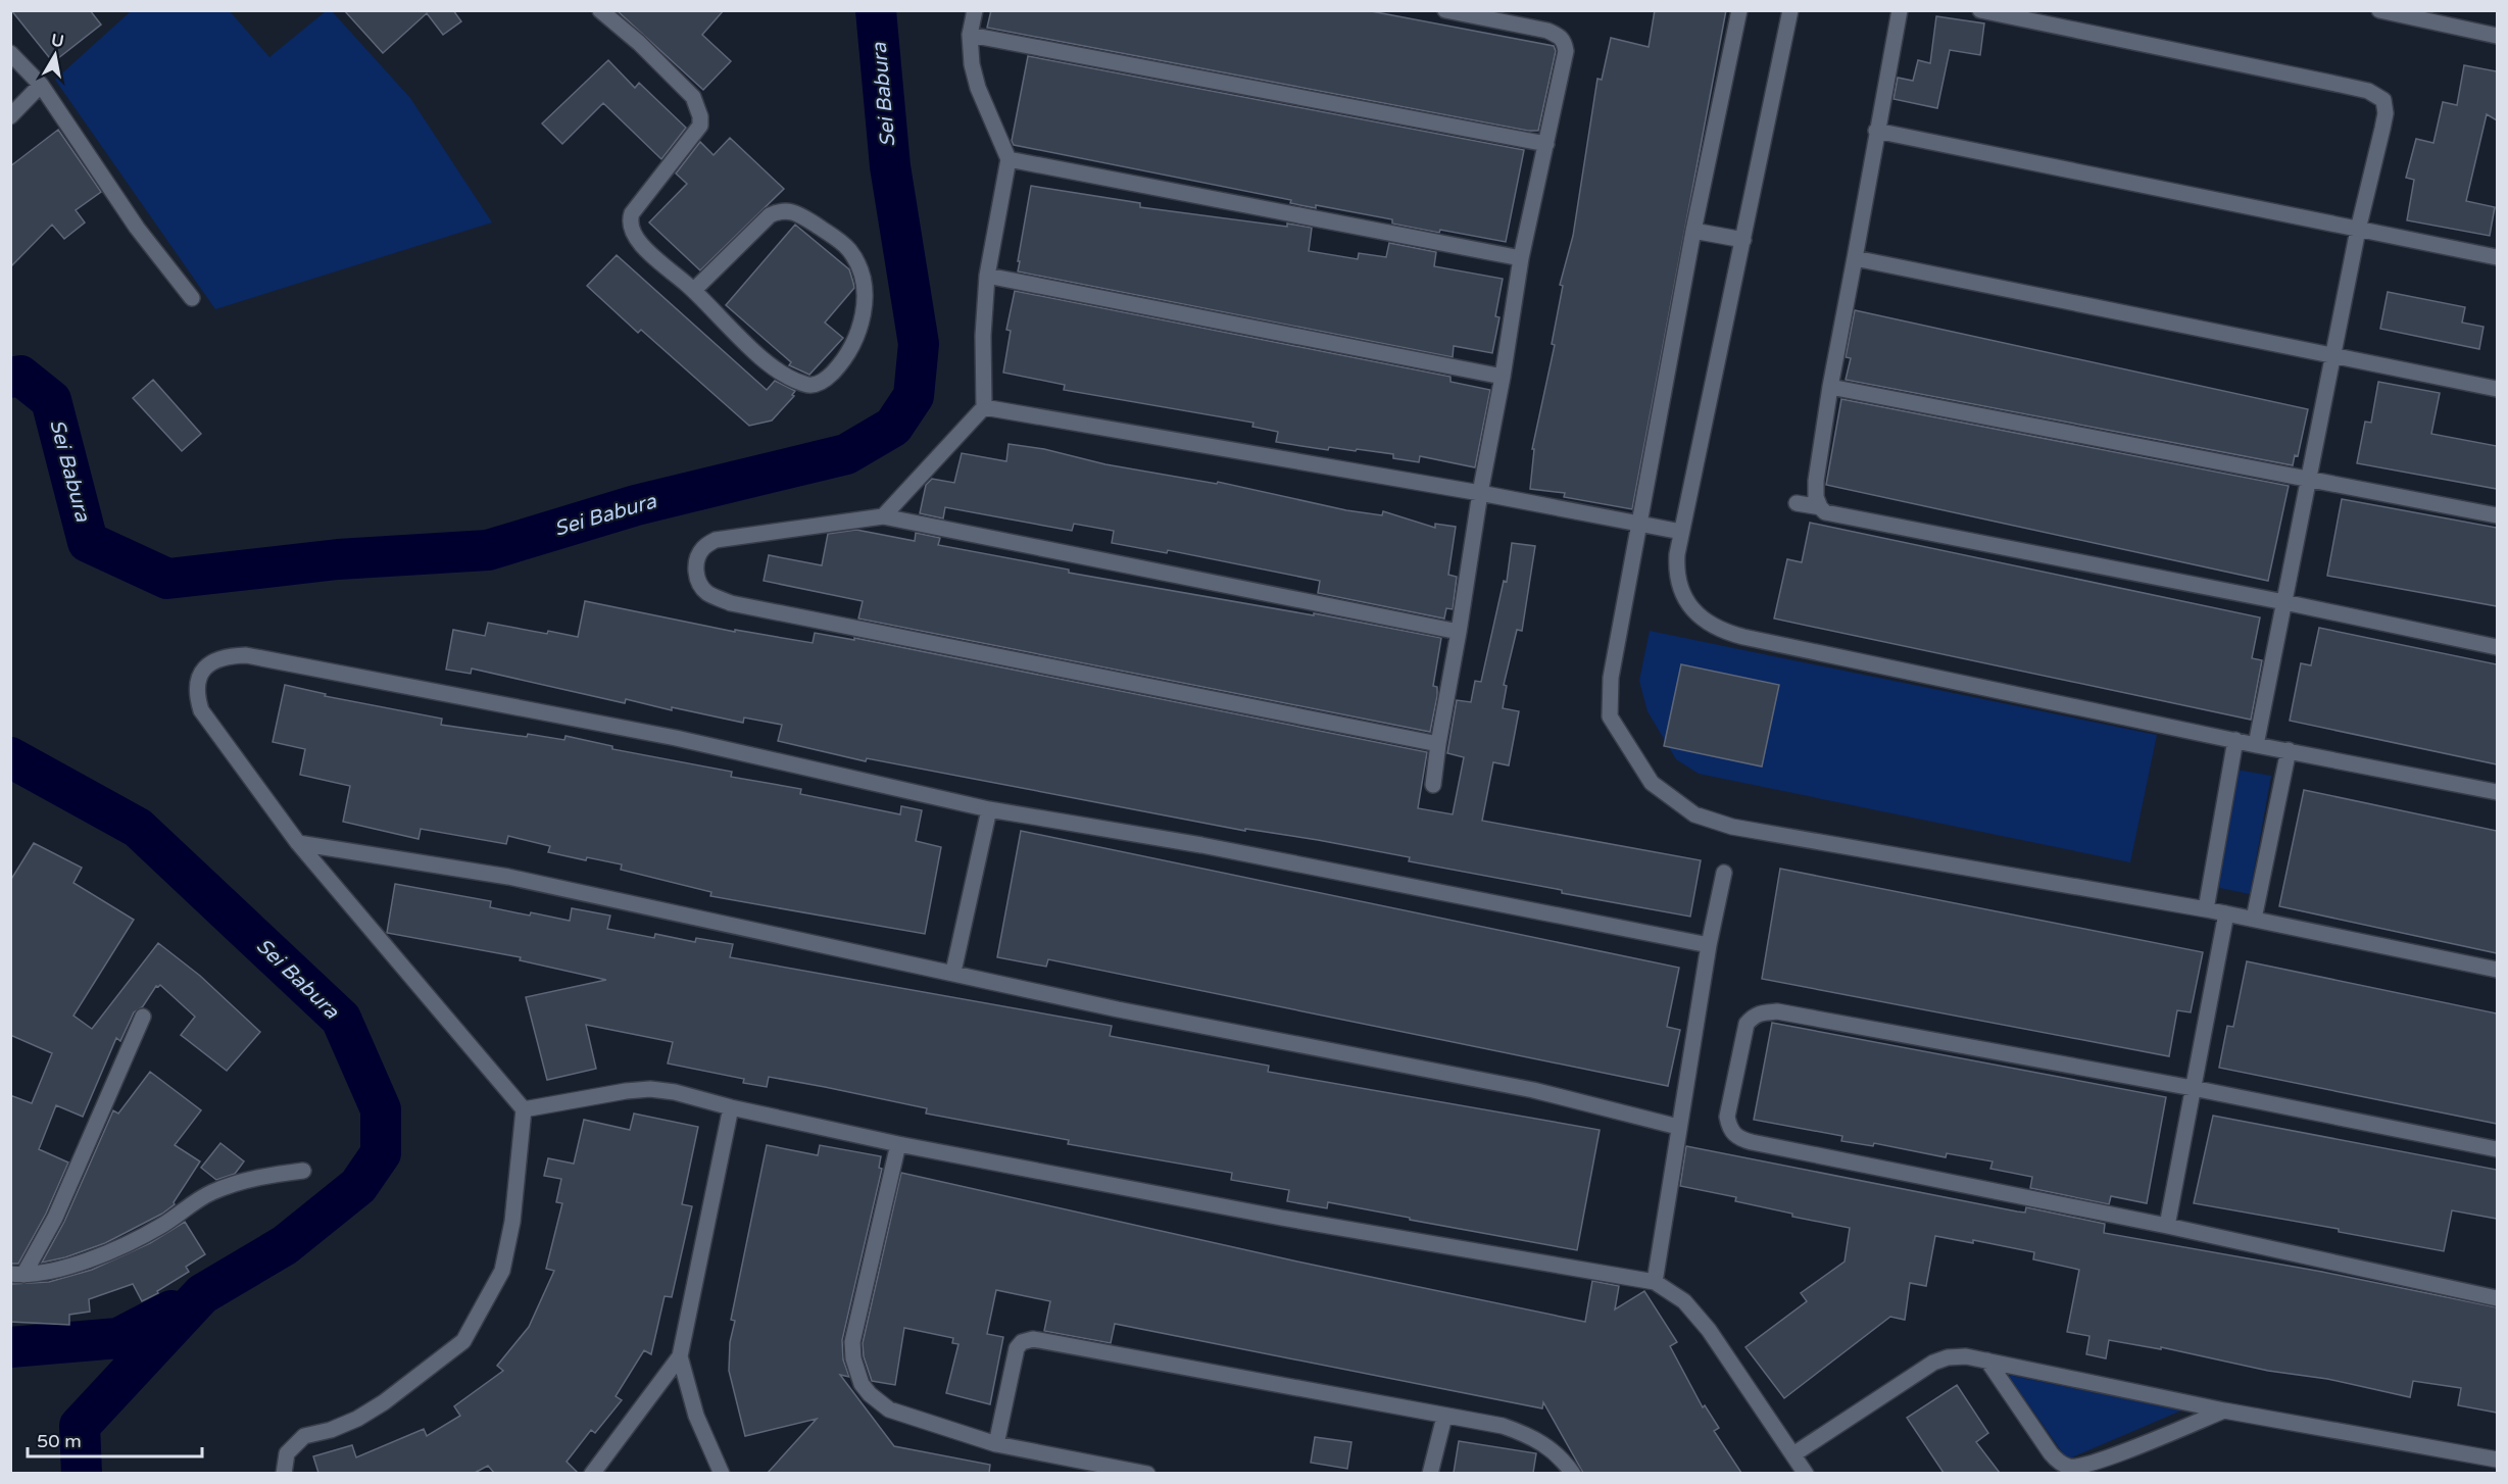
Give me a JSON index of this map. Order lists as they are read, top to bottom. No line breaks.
{"water":["Sei Babura"],"scale_bar":"50 m","north":"top"}
